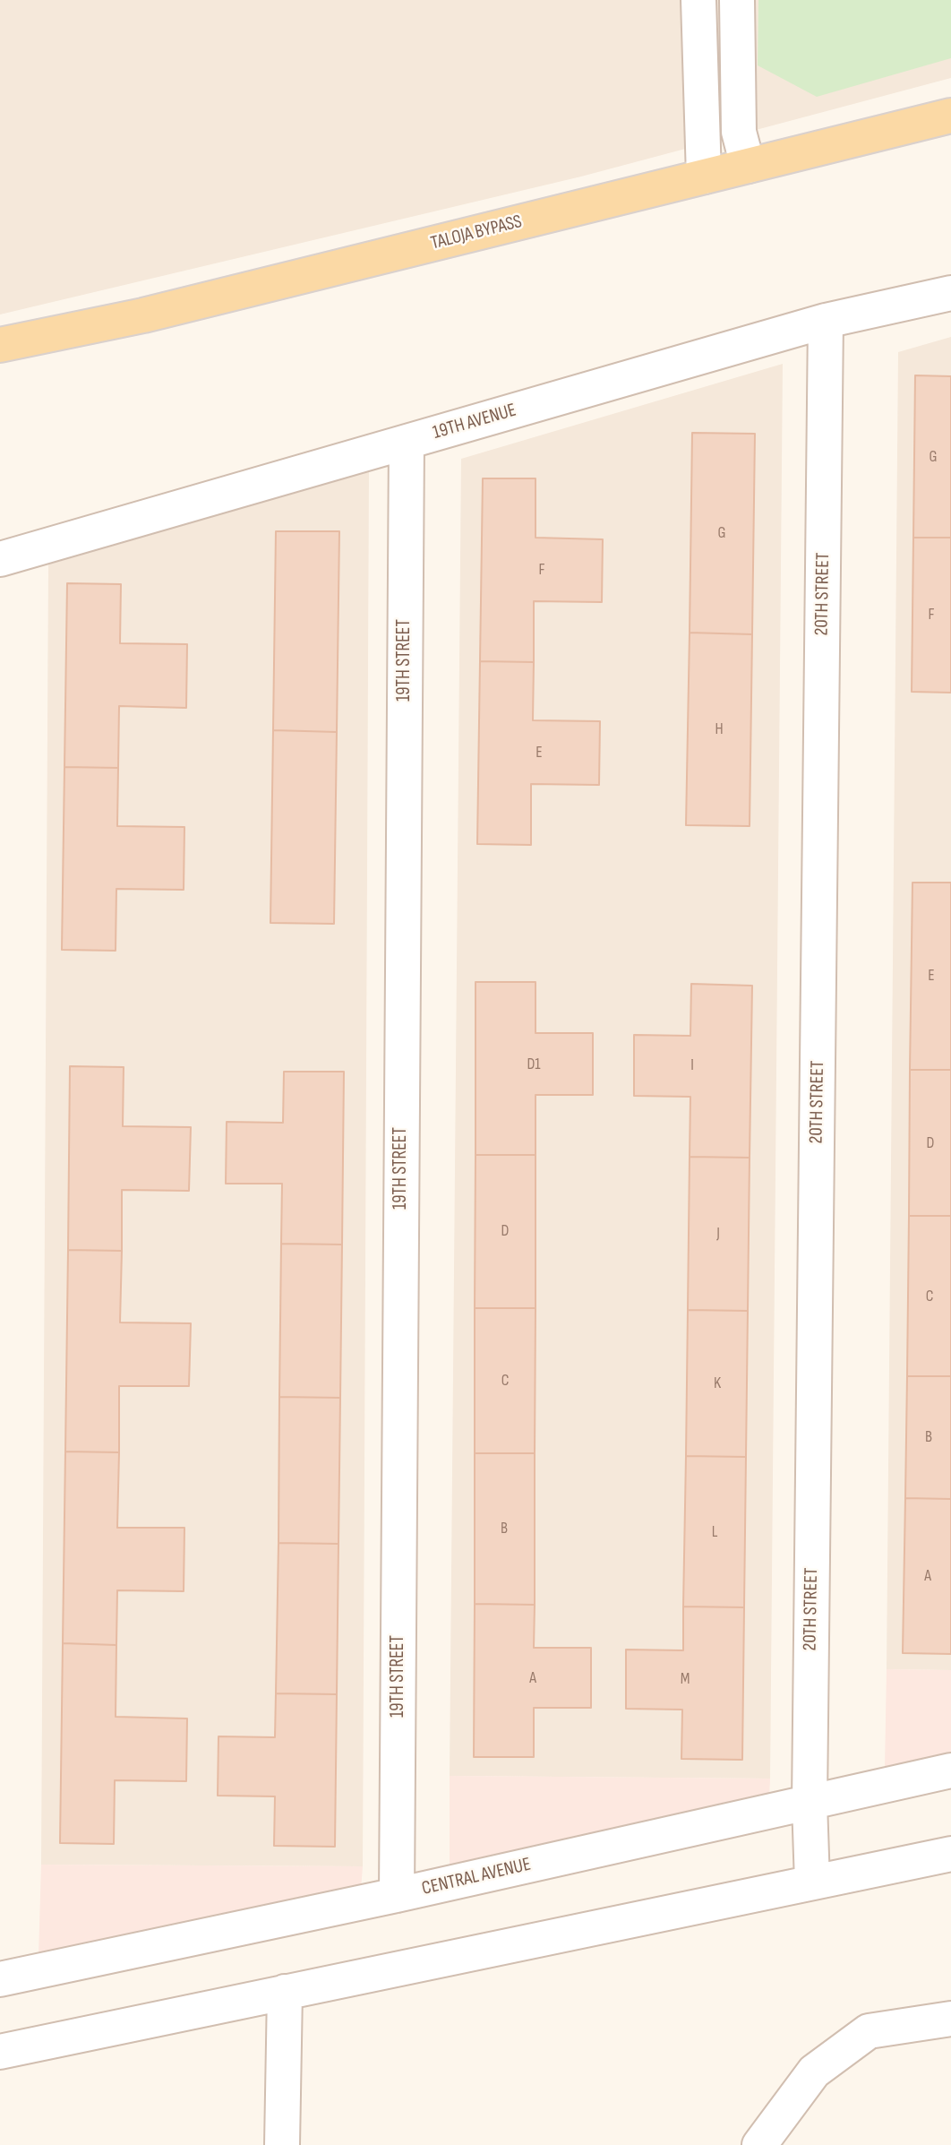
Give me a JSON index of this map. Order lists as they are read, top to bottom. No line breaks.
{"streets":{"main road":["TALOJA BYPASS"],"street":["19TH AVENUE","20TH STREET","19TH STREET","CENTRAL AVENUE"]},"crossings":[["19TH AVENUE","20TH STREET"],["19TH AVENUE","19TH STREET"],["20TH STREET","CENTRAL AVENUE"],["19TH STREET","CENTRAL AVENUE"]],"house_numbers":["G","G","F","F","H","E","E","D1","I","D","D","J","C","C","K","B","B","L","A","A","M"]}
